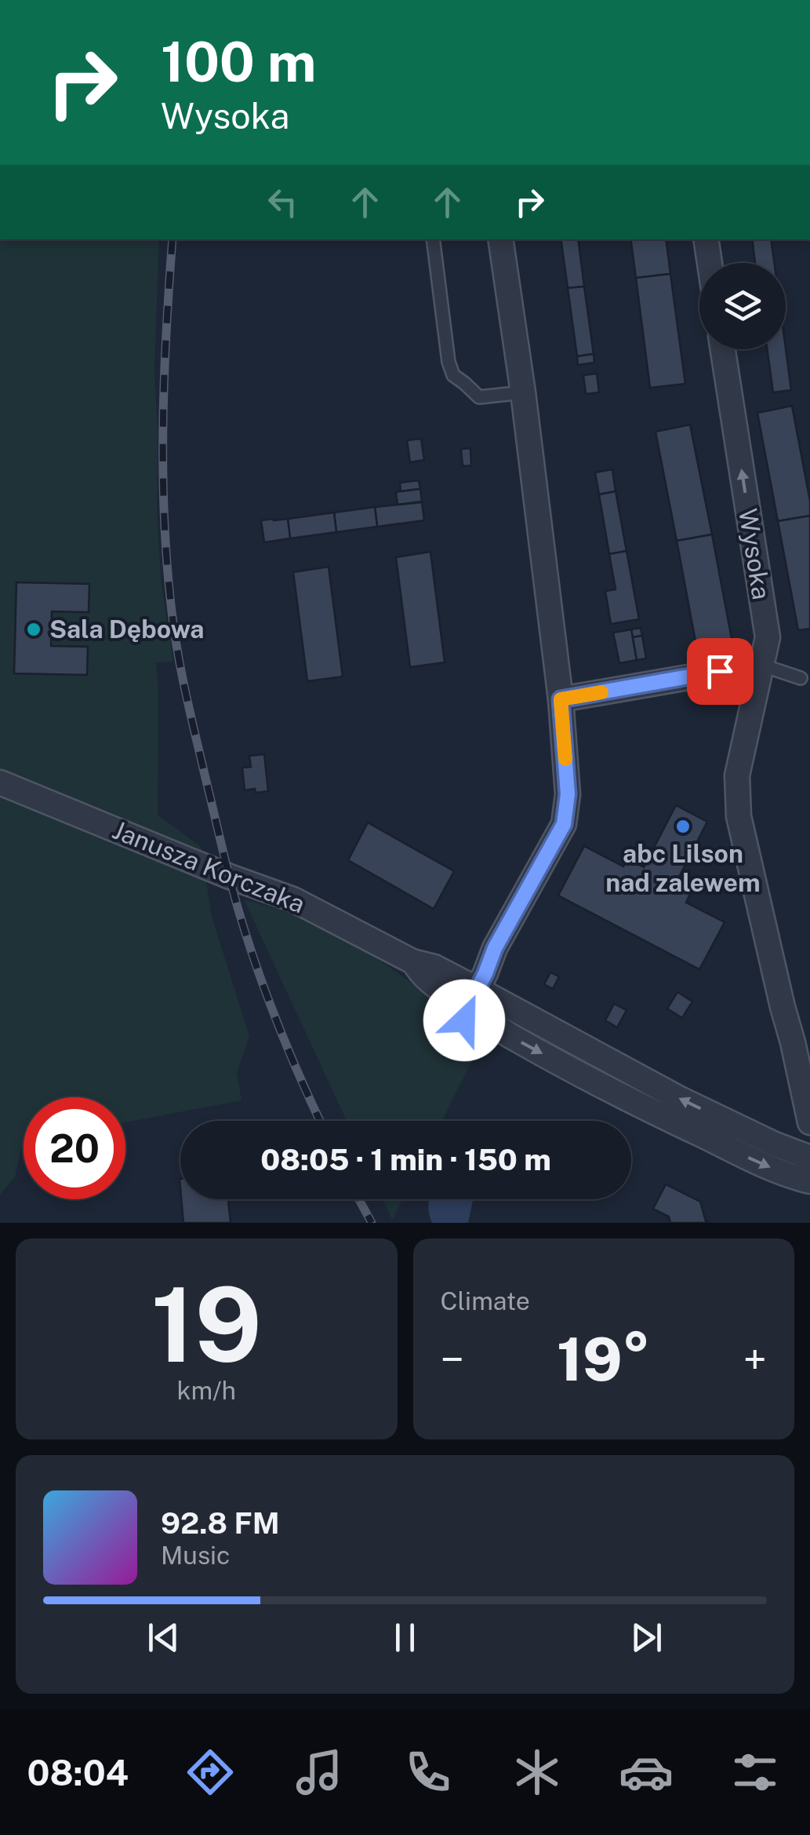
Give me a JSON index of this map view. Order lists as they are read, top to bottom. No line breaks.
{"streets":{"street":["Wysoka","Janusza Korczaka"]},"places":["Sala Dębowa","abc Lilson nad zalewem"],"page":{"turn":["100 m","Wysoka"],"limit":"20","trip":"08:05 · 1 min · 150 m","tile":[["19","km/h"],"Climate"],"heat":["−","19°","+"],"song":["92.8 FM","Music"],"tabs":"08:04"}}
